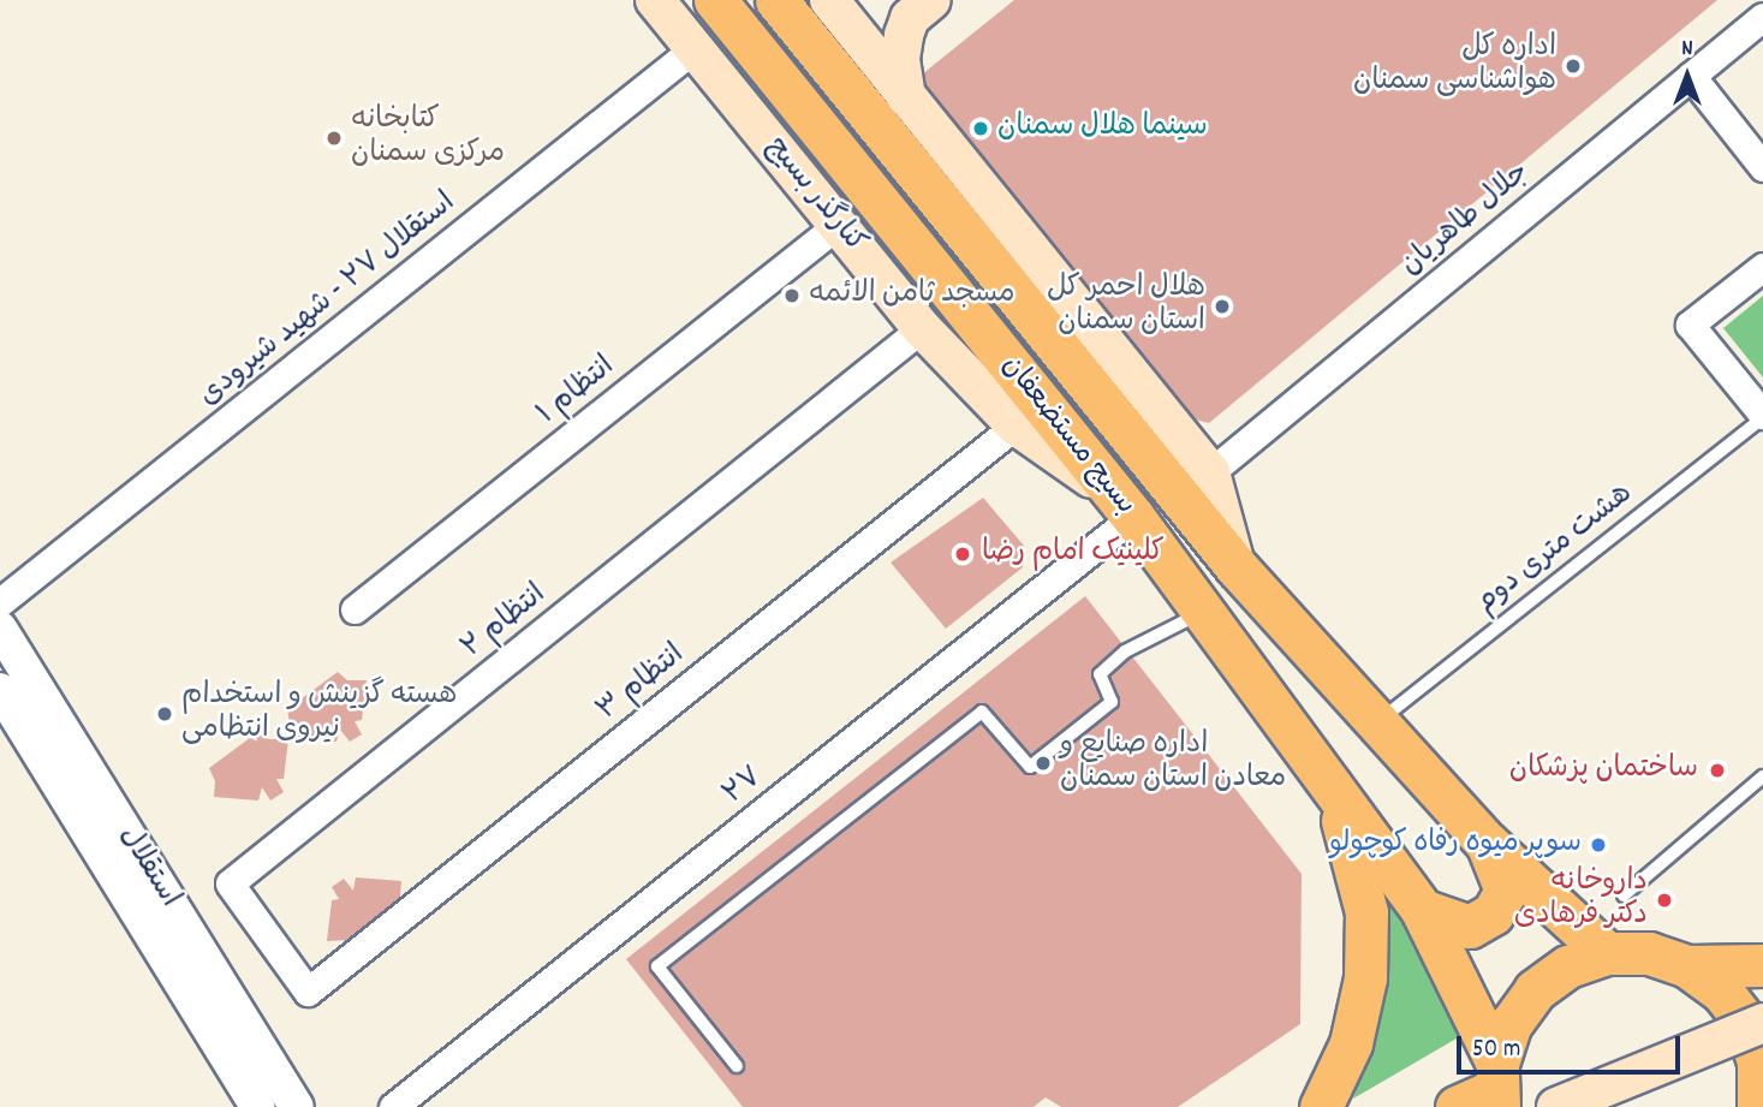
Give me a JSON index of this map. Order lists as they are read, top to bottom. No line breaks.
{"streets":{"main road":["کنارگذر بسیج","بسیج مستضعفان"],"street":["جلال طاهریان","استقلال ۲۷ - شهید شیرودی","انتظام ۱","انتظام ۲","انتظام ۳","۲۷","استقلال"],"lane":["هشت متری دوم"]},"crossings":[["کنارگذر بسیج","استقلال ۲۷ - شهید شیرودی"],["کنارگذر بسیج","انتظام ۱"],["کنارگذر بسیج","بسیج مستضعفان"],["کنارگذر بسیج","انتظام ۲"],["کنارگذر بسیج","انتظام ۳"],["کنارگذر بسیج","۲۷"],["بسیج مستضعفان","هشت متری دوم"],["بسیج مستضعفان","۲۷"],["انتظام ۲","انتظام ۳"]],"places":["اداره کل هواشناسی سمنان","سینما هلال سمنان","کتابخانه مرکزی سمنان","مسجد ثامن الائمه","هلال احمر کل استان سمنان","کلینیک امام رضا","هسته گزینش و استخدام نیروی انتظامی","اداره صنایع و معادن استان سمنان","ساختمان پزشکان","سوپر میوه رفاه کوچولو","داروخانه دکتر فرهادی"],"scale_bar":"50 m","north":"top"}
